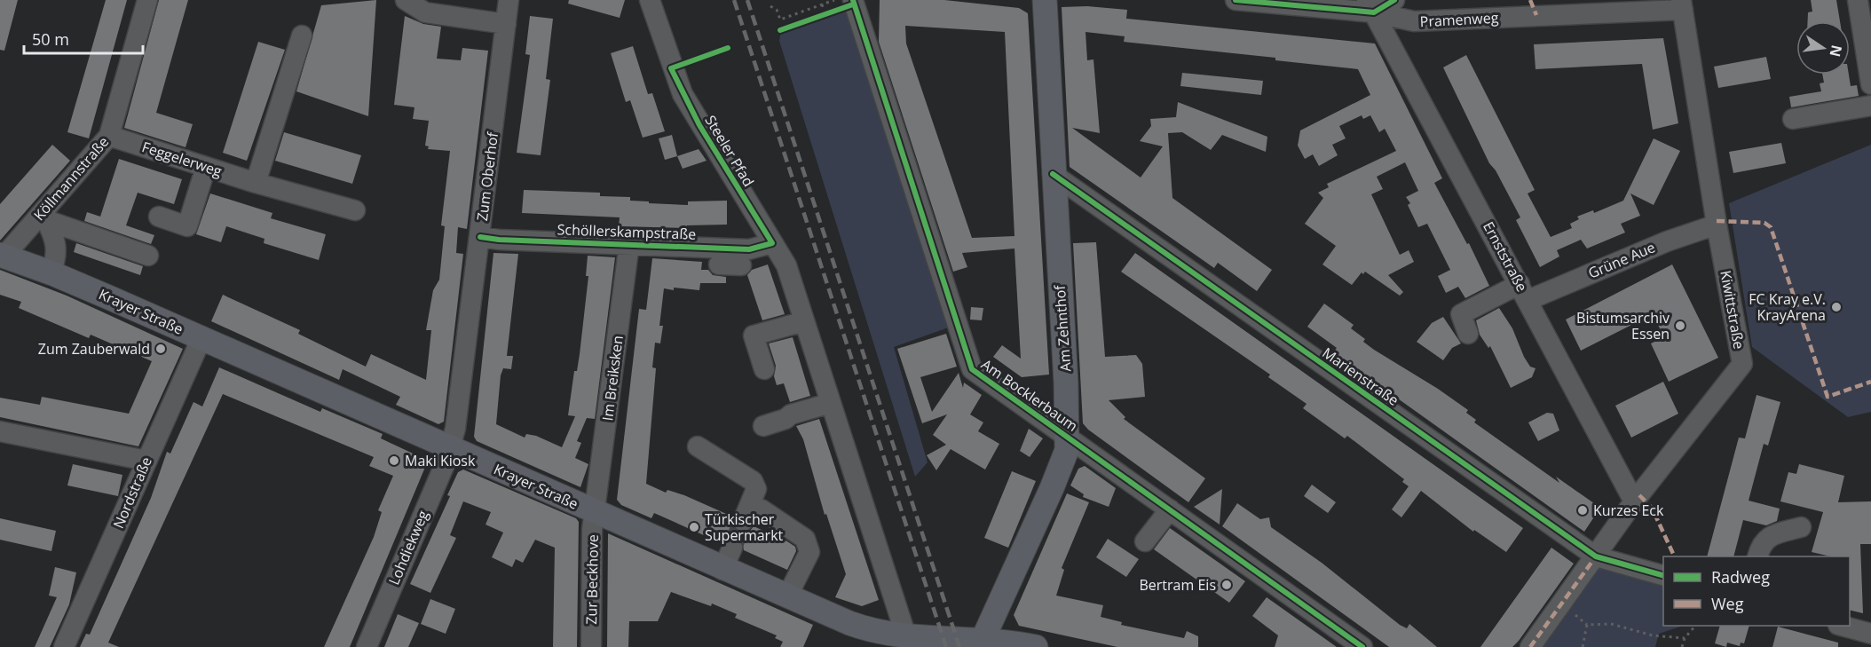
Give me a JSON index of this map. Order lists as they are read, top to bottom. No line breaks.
{"streets":{"main road":["Krayer Straße","Am Zehnthof"],"street":["Pramenweg","Steeler Pfad","Feggelerweg","Zum Oberhof","Köllmannstraße","Schöllerskampstraße","Ernststraße","Grüne Aue","Kiwittstraße","Marienstraße","Im Breiksken","Am Bocklerbaum","Nordstraße","Lohdiekweg","Zur Beckhove"]},"crossings":[["Pramenweg","Ernststraße"],["Pramenweg","Kiwittstraße"],["Steeler Pfad","Schöllerskampstraße"],["Feggelerweg","Köllmannstraße"],["Zum Oberhof","Schöllerskampstraße"],["Zum Oberhof","Krayer Straße"],["Zum Oberhof","Lohdiekweg"],["Köllmannstraße","Krayer Straße"],["Schöllerskampstraße","Im Breiksken"],["Ernststraße","Grüne Aue"],["Ernststraße","Kiwittstraße"],["Grüne Aue","Kiwittstraße"],["Kiwittstraße","Marienstraße"],["Krayer Straße","Am Zehnthof"],["Krayer Straße","Im Breiksken"],["Krayer Straße","Nordstraße"],["Krayer Straße","Lohdiekweg"],["Krayer Straße","Zur Beckhove"],["Am Zehnthof","Marienstraße"],["Am Zehnthof","Am Bocklerbaum"],["Im Breiksken","Zur Beckhove"]],"places":["FC Kray e.V. KrayArena","Bistumsarchiv Essen","Zum Zauberwald","Maki Kiosk","Kurzes Eck","Türkischer Supermarkt","Bertram Eis"],"legend":["Radweg","Weg"],"scale_bar":"50 m","north":"right"}
